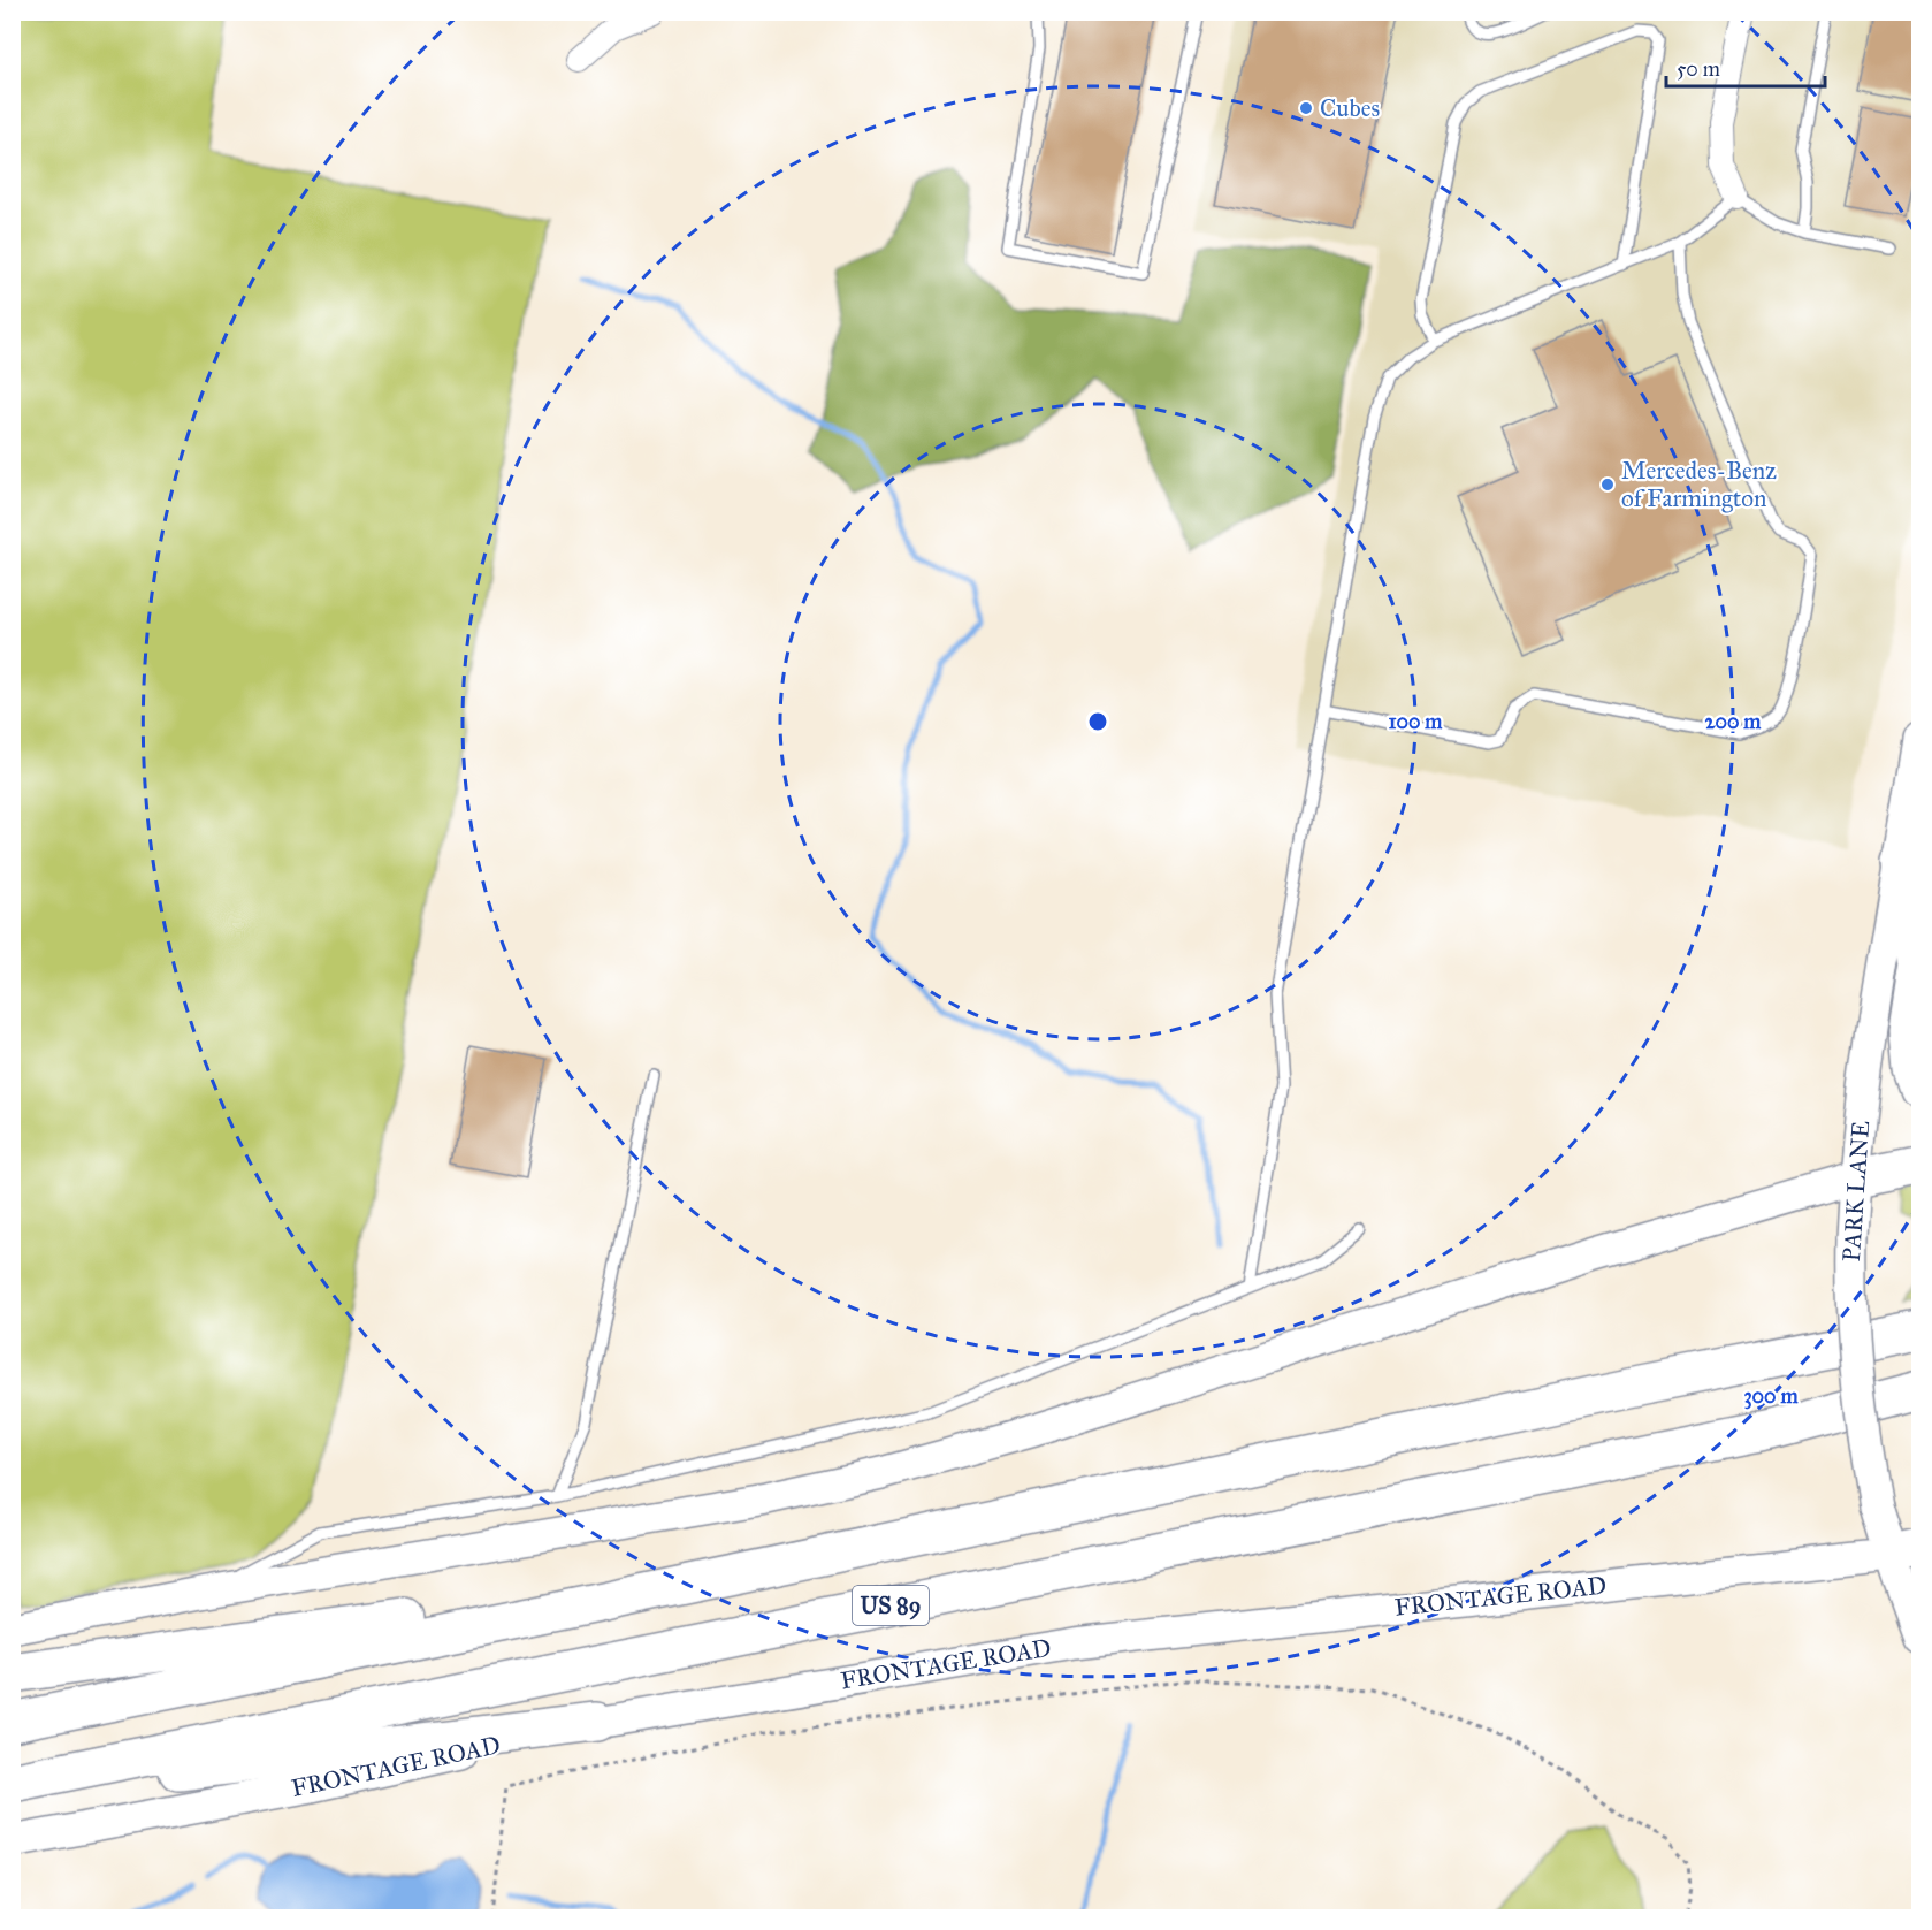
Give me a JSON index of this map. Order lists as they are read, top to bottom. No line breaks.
{"streets":{"highway":["US 89"],"main road":["PARK LANE","FRONTAGE ROAD"]},"crossings":[["PARK LANE","FRONTAGE ROAD"]],"places":["Cubes","Mercedes-Benz of Farmington"],"scale_bar":"50 m","rings":["100 m","200 m","300 m"]}
